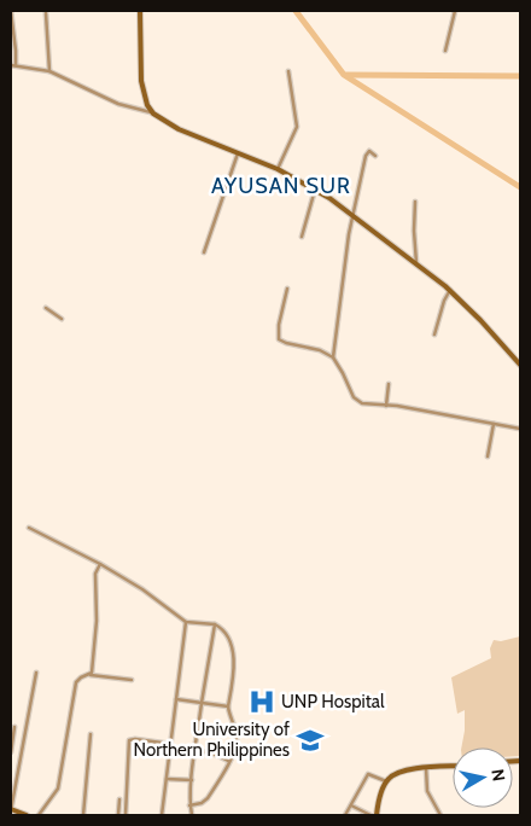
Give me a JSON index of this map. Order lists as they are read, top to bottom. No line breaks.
{"districts":["AYUSAN SUR"],"places":{"hospital":["UNP Hospital"],"school or university":["University of Northern Philippines"]},"north":"right"}
